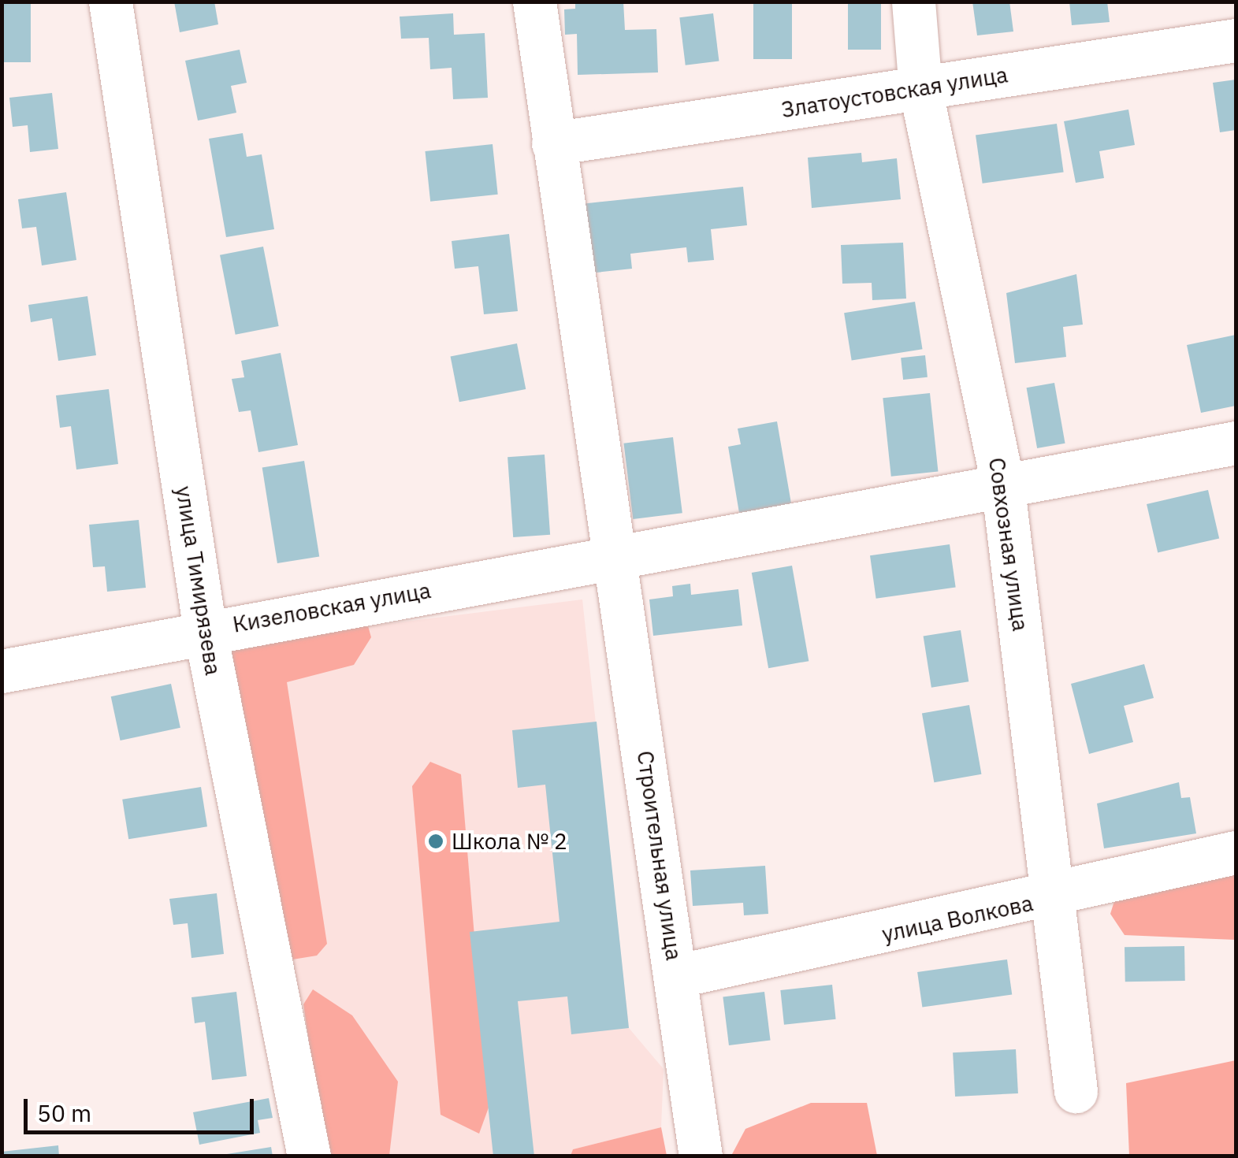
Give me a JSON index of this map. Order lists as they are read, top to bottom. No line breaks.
{"streets":{"street":["Златоустовская улица","Совхозная улица","улица Тимирязева","Кизеловская улица","Строительная улица","улица Волкова"]},"crossings":[["Златоустовская улица","Совхозная улица"],["Златоустовская улица","Строительная улица"],["Совхозная улица","Кизеловская улица"],["Совхозная улица","улица Волкова"],["улица Тимирязева","Кизеловская улица"],["Кизеловская улица","Строительная улица"],["Строительная улица","улица Волкова"]],"places":["Школа № 2"],"scale_bar":"50 m"}
